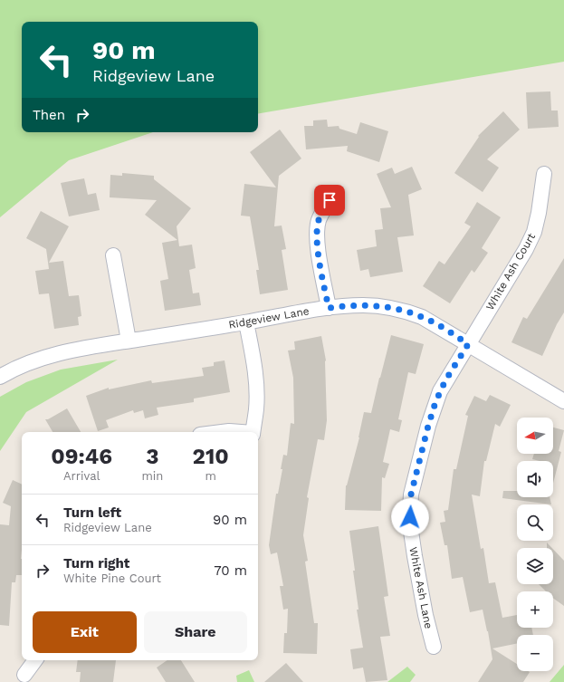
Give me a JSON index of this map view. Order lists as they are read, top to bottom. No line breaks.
{"streets":{"street":["White Ash Court","Ridgeview Lane","White Ash Lane"]},"crossings":[["White Ash Court","Ridgeview Lane"],["White Ash Court","White Ash Lane"],["Ridgeview Lane","White Ash Lane"]],"north":"left","page":{"turn":["90 m","Ridgeview Lane"],"then":"Then","map_buttons":["+","−"],"eta":["09:46","Arrival","3","min","210","m"],"list":[{"name":"Turn left","note":"Ridgeview Lane","value":"90 m"},{"name":"Turn right","note":"White Pine Court","value":"70 m"}],"buttons":["Exit","Share"]}}
